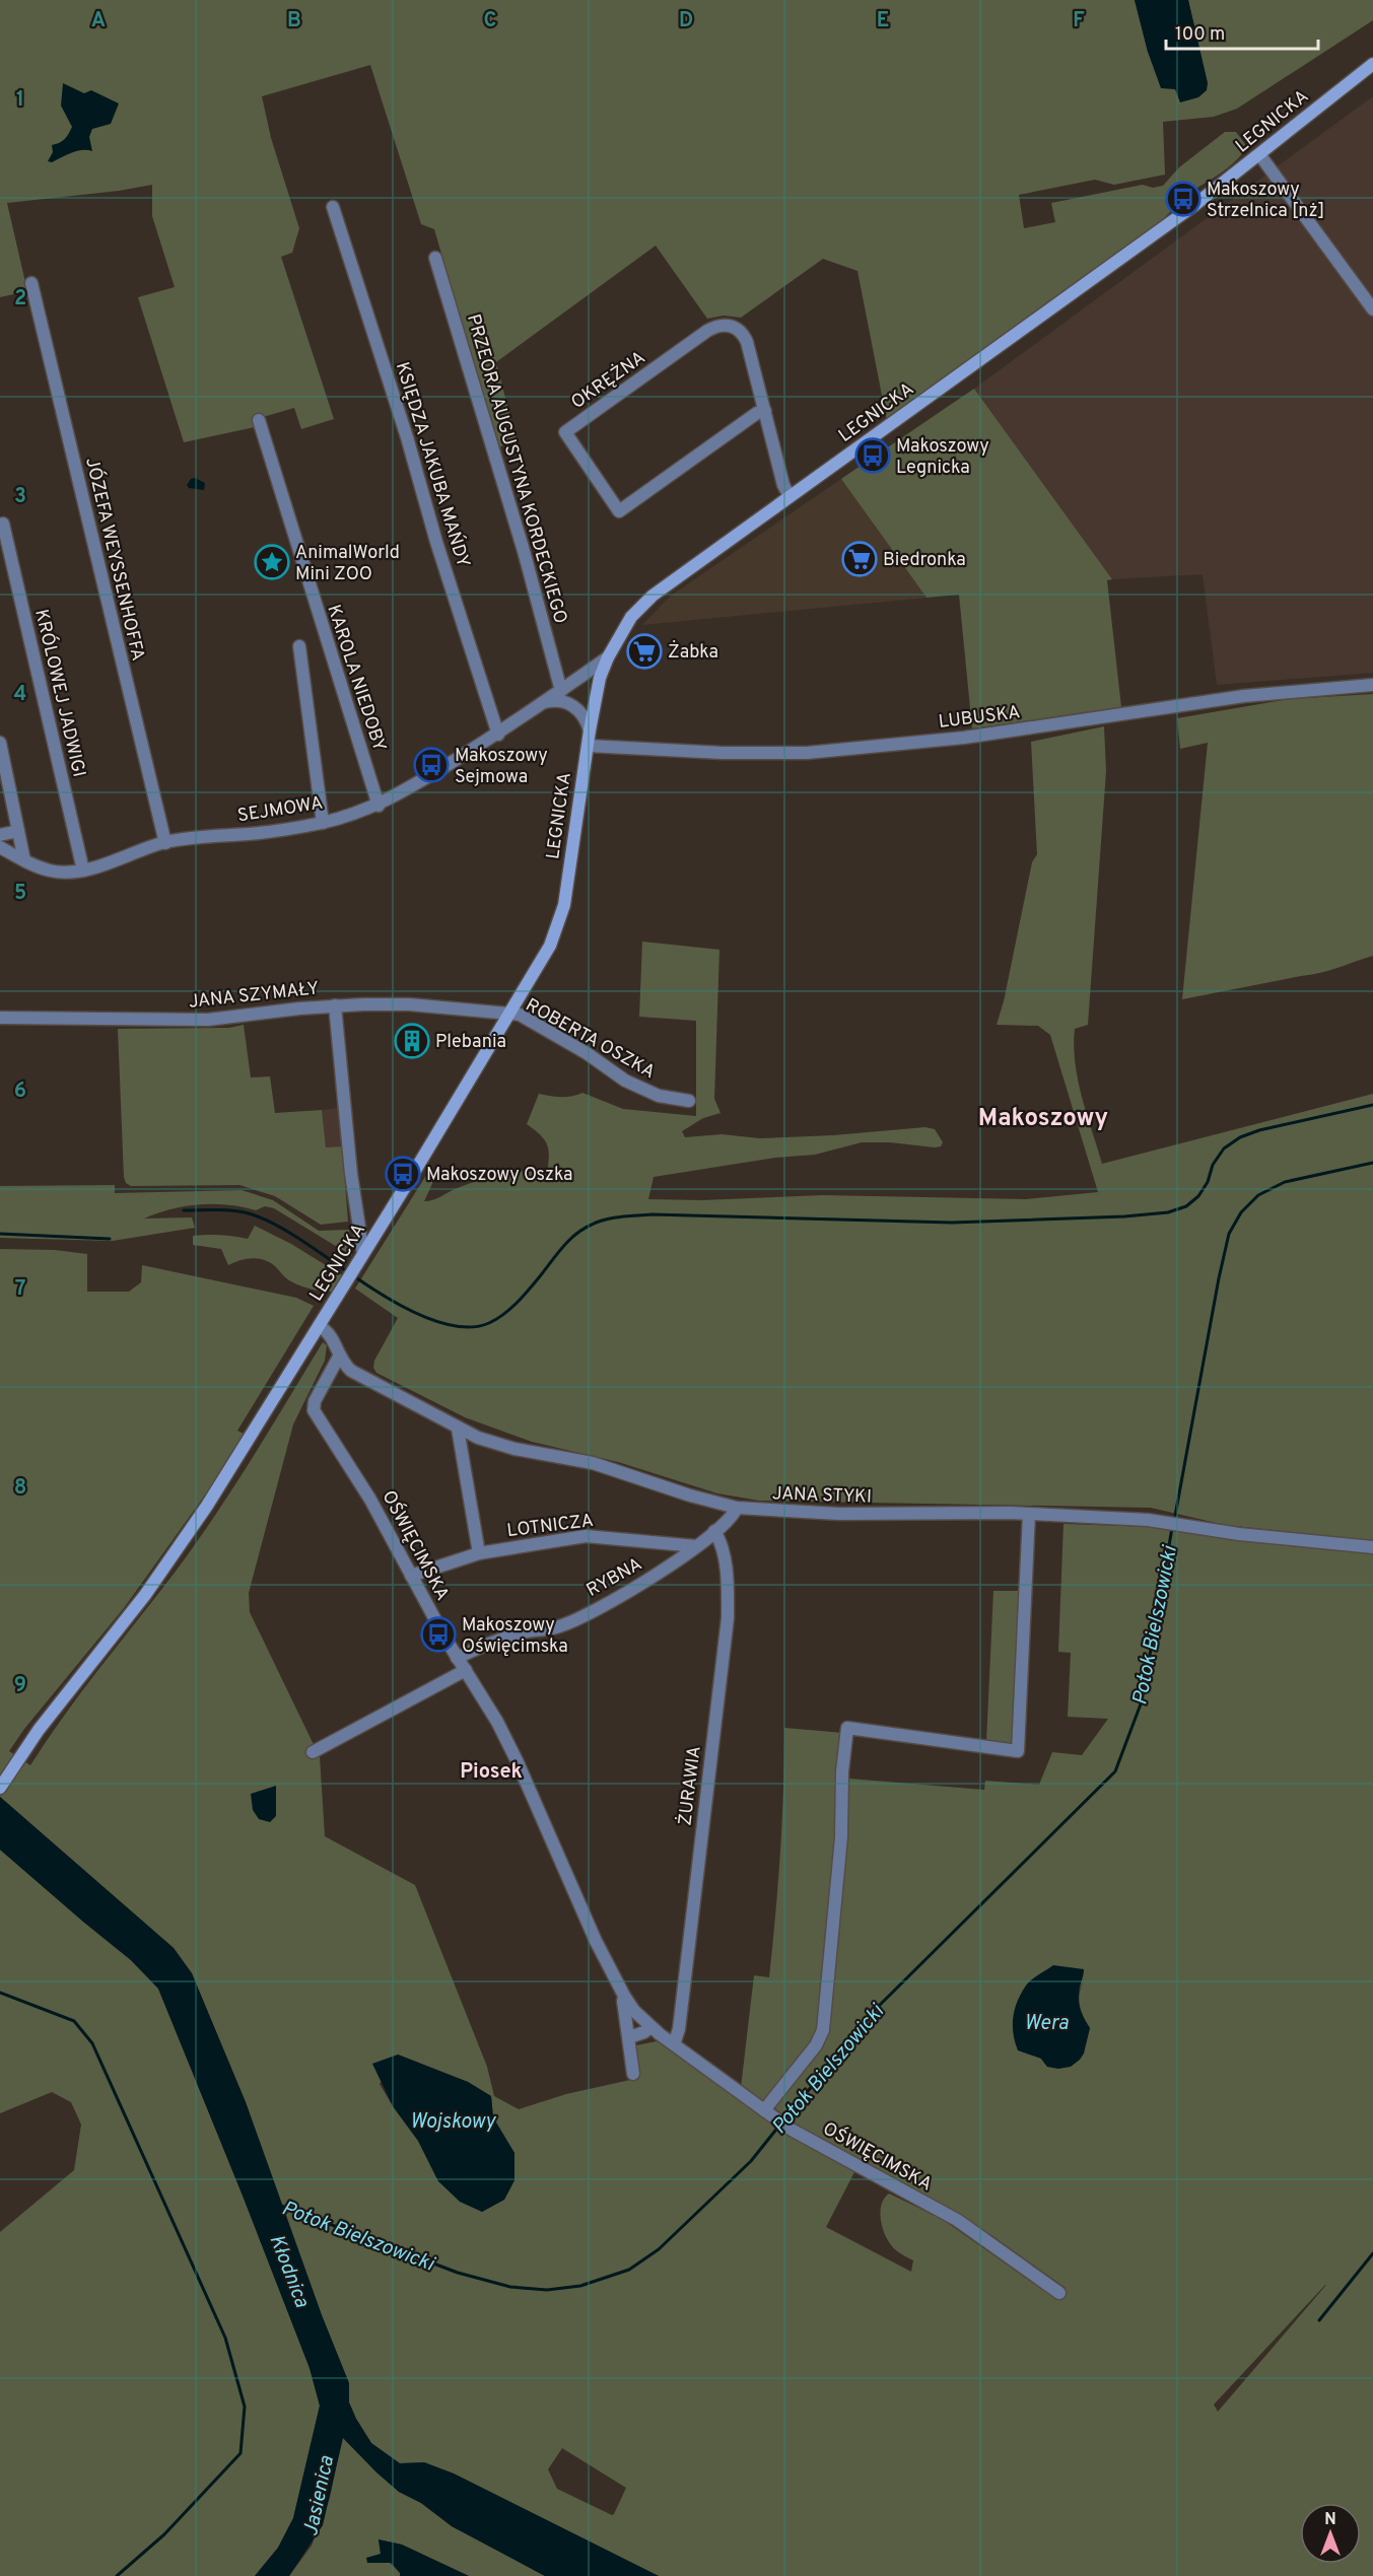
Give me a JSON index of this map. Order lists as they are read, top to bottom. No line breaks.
{"streets":{"main road":["LEGNICKA"],"street":["OKRĘŻNA","KSIĘDZA JAKUBA MAŃDY","PRZEORA AUGUSTYNA KORDECKIEGO","JÓZEFA WEYSSENHOFFA","KAROLA NIEDOBY","KRÓLOWEJ JADWIGI","LUBUSKA","SEJMOWA","JANA SZYMAŁY","ROBERTA OSZKA","JANA STYKI","LOTNICZA","OŚWIĘCIMSKA","RYBNA","ŻURAWIA"]},"crossings":[["LEGNICKA","OKRĘŻNA"],["LEGNICKA","LUBUSKA"],["LEGNICKA","SEJMOWA"],["LEGNICKA","JANA SZYMAŁY"],["LEGNICKA","ROBERTA OSZKA"],["LEGNICKA","JANA STYKI"],["KSIĘDZA JAKUBA MAŃDY","SEJMOWA"],["PRZEORA AUGUSTYNA KORDECKIEGO","SEJMOWA"],["JÓZEFA WEYSSENHOFFA","SEJMOWA"],["KAROLA NIEDOBY","SEJMOWA"],["KRÓLOWEJ JADWIGI","SEJMOWA"],["JANA SZYMAŁY","ROBERTA OSZKA"],["JANA STYKI","OŚWIĘCIMSKA"],["JANA STYKI","RYBNA"],["LOTNICZA","OŚWIĘCIMSKA"],["LOTNICZA","RYBNA"],["OŚWIĘCIMSKA","RYBNA"],["OŚWIĘCIMSKA","ŻURAWIA"],["RYBNA","ŻURAWIA"]],"districts":["Makoszowy","Piosek"],"water":["Potok Bielszowicki","Wera","Wojskowy","Kłodnica","Jasienica"],"places":{"bus stop":["Makoszowy Strzelnica [nż]","Makoszowy Legnicka","Makoszowy Sejmowa","Makoszowy Oszka","Makoszowy Oświęcimska"],"supermarket":["Biedronka","Żabka"],"place":["AnimalWorld Mini ZOO"],"building":["Plebania"]},"scale_bar":"100 m","north":"top","grid":{"columns":["A","B","C","D","E","F"],"rows":["1","2","3","4","5","6","7","8","9"]}}
